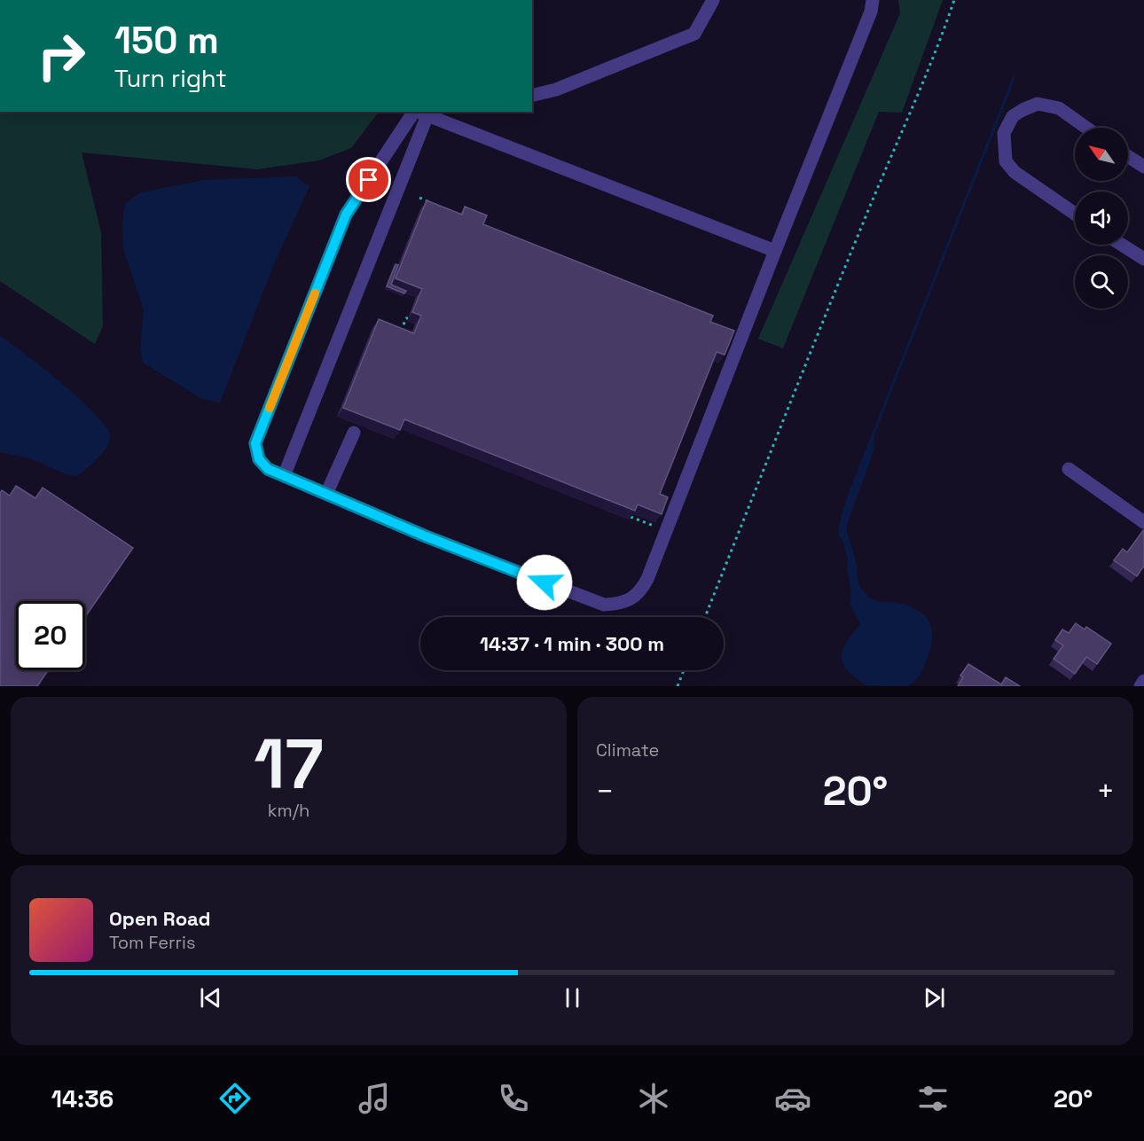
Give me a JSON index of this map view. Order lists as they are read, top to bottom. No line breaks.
{"north":"top left","page":{"turn":["150 m","Turn right"],"limit":"20","trip":"14:37 · 1 min · 300 m","tile":[["17","km/h"],"Climate"],"heat":["−","20°","+"],"song":["Open Road","Tom Ferris"],"tabs":["14:36","20°"]}}
